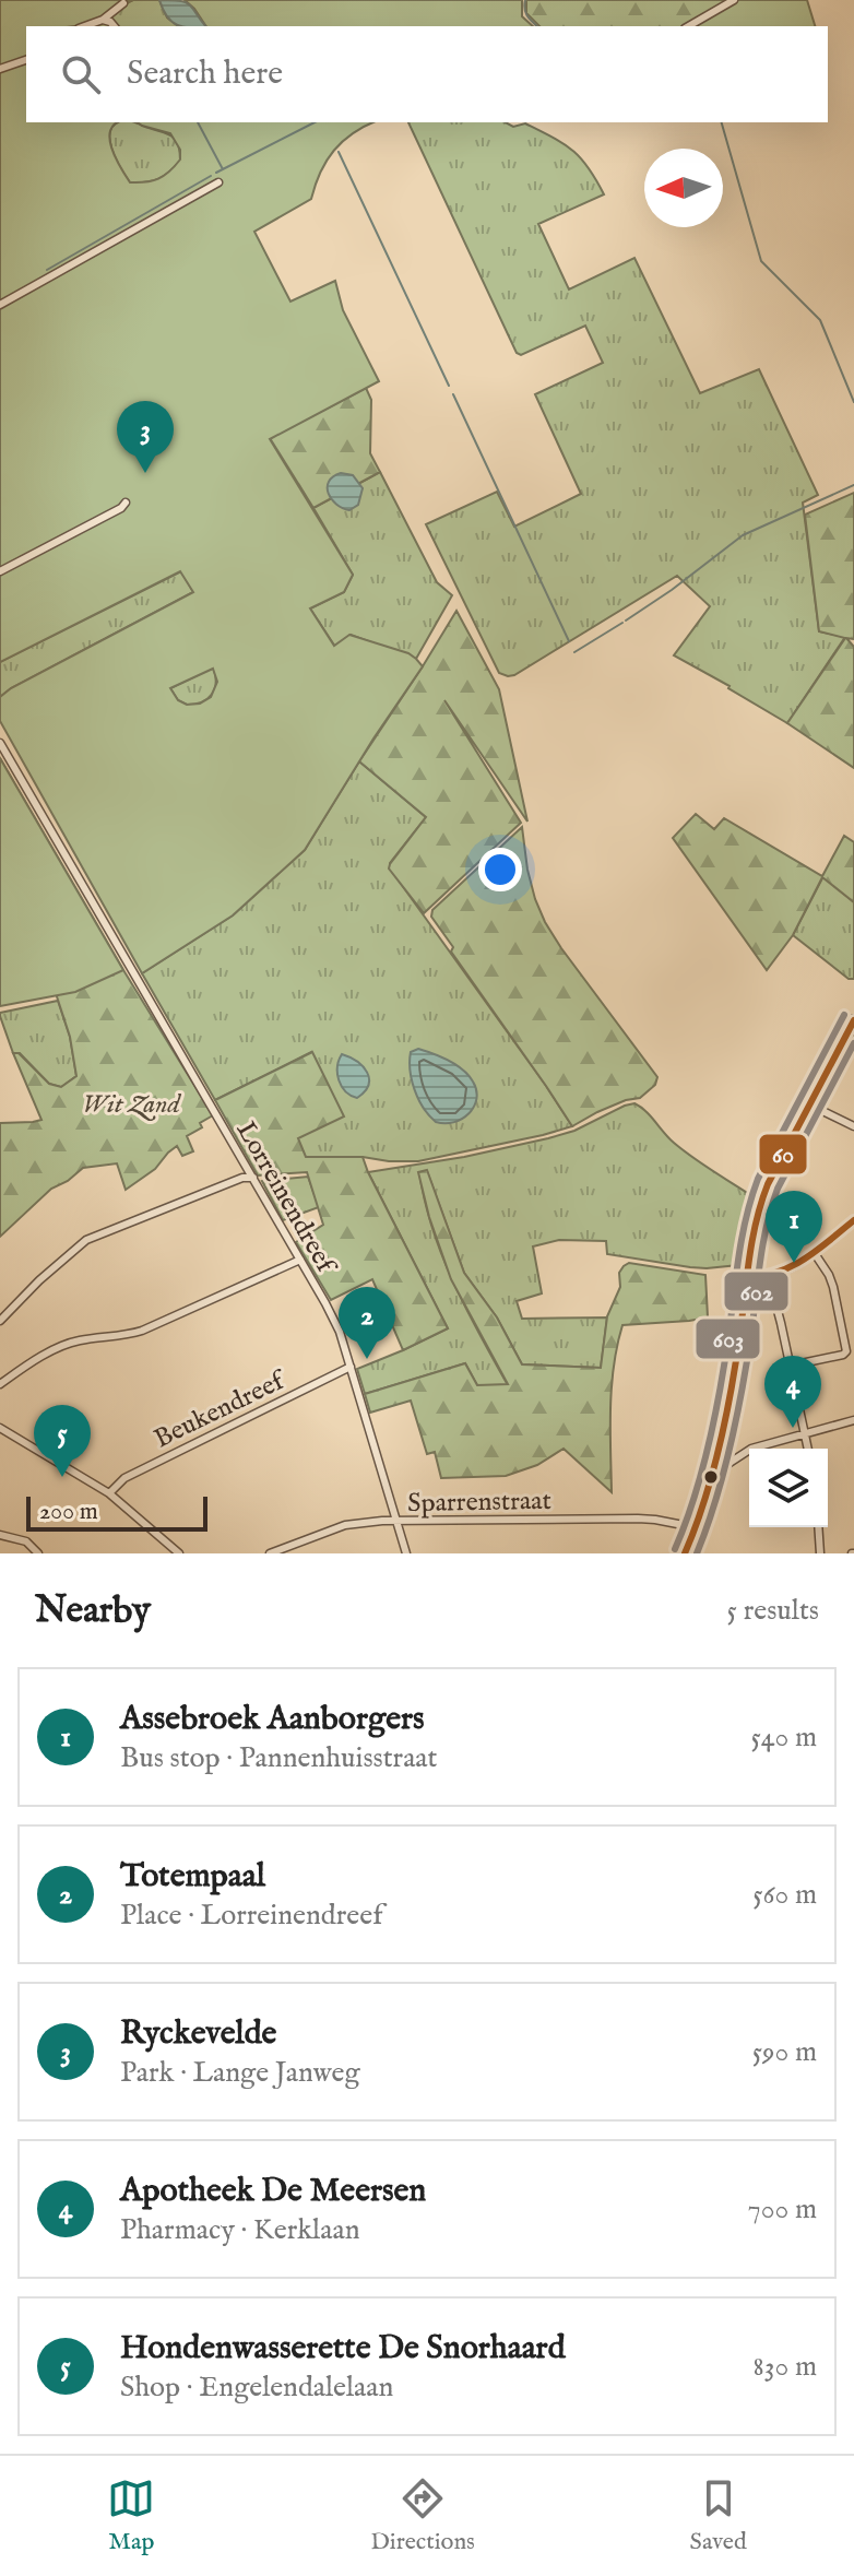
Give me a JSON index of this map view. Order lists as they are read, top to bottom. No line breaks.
{"streets":{"street":["Lorreinendreef","Beukendreef","Sparrenstraat"]},"crossings":[["Lorreinendreef","Beukendreef"],["Lorreinendreef","Sparrenstraat"]],"parks":["Wit Zand"],"lines":["transit line 603","transit line 60","transit line 602"],"scale_bar":"200 m","north":"left","page":{"search":"Search here","pins":["3","1","2","4","5"],"scale":"200 m","heading":["Nearby","5 results"],"list":[{"mark":"1","name":"Assebroek Aanborgers","note":"Bus stop · Pannenhuisstraat","value":"540 m"},{"mark":"2","name":"Totempaal","note":"Place · Lorreinendreef","value":"560 m"},{"mark":"3","name":"Ryckevelde","note":"Park · Lange Janweg","value":"590 m"},{"mark":"4","name":"Apotheek De Meersen","note":"Pharmacy · Kerklaan","value":"700 m"},{"mark":"5","name":"Hondenwasserette De Snorhaard","note":"Shop · Engelendalelaan","value":"830 m"}],"nav":["Map","Directions","Saved"]}}
